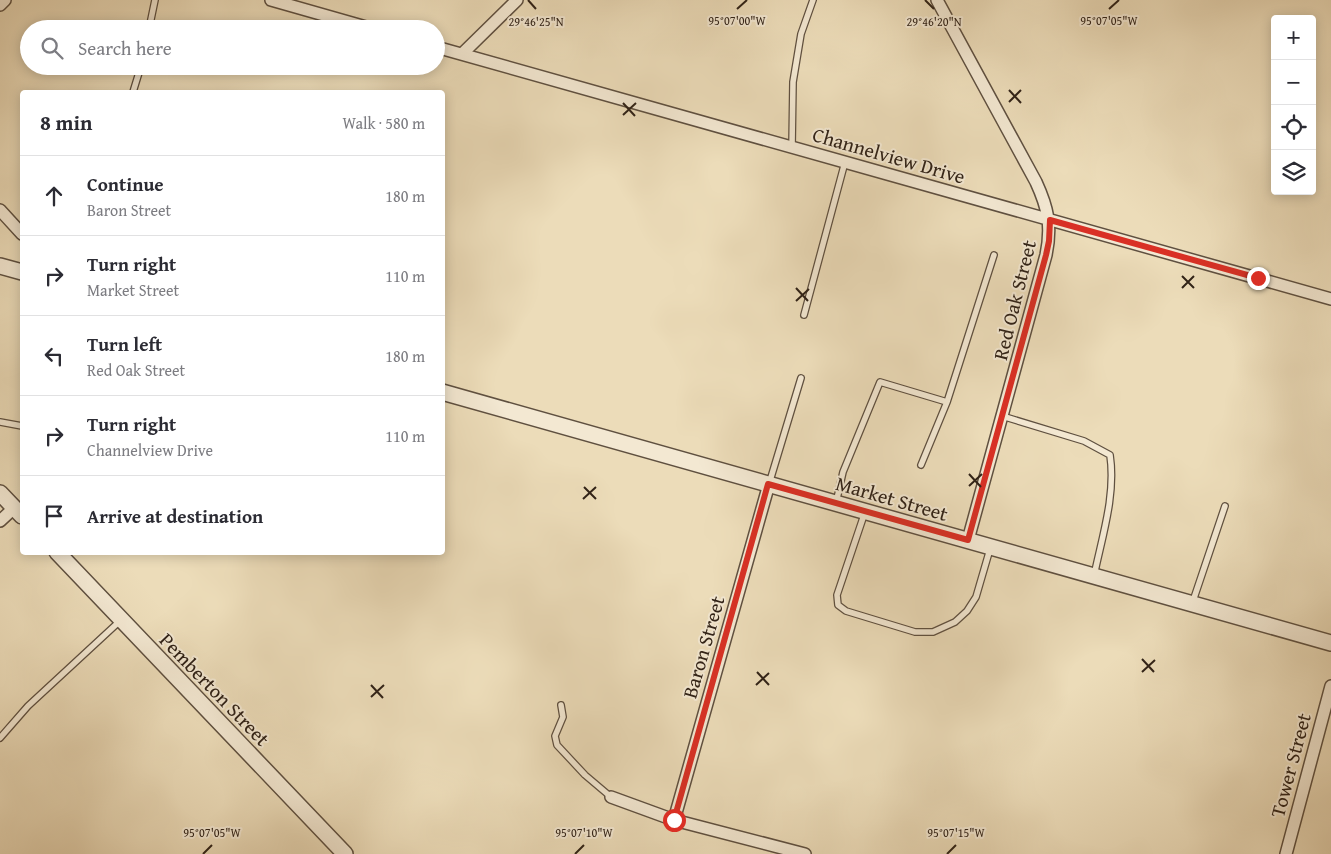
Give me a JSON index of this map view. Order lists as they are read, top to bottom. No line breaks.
{"streets":{"street":["Channelview Drive","Red Oak Street","Market Street","Baron Street","Pemberton Street","Tower Street"]},"crossings":[["Channelview Drive","Red Oak Street"],["Red Oak Street","Market Street"],["Market Street","Baron Street"]],"page":{"map_buttons":["+","−"],"search":"Search here","heading":["8 min","Walk · 580 m"],"list":[["Continue","Baron Street","180 m"],["Turn right","Market Street","110 m"],["Turn left","Red Oak Street","180 m"],["Turn right","Channelview Drive","110 m"],"Arrive at destination"]},"coordinates":["95°07'00\"W","95°07'05\"W","29°46'25\"N","29°46'20\"N","95°07'10\"W","95°07'15\"W"]}
